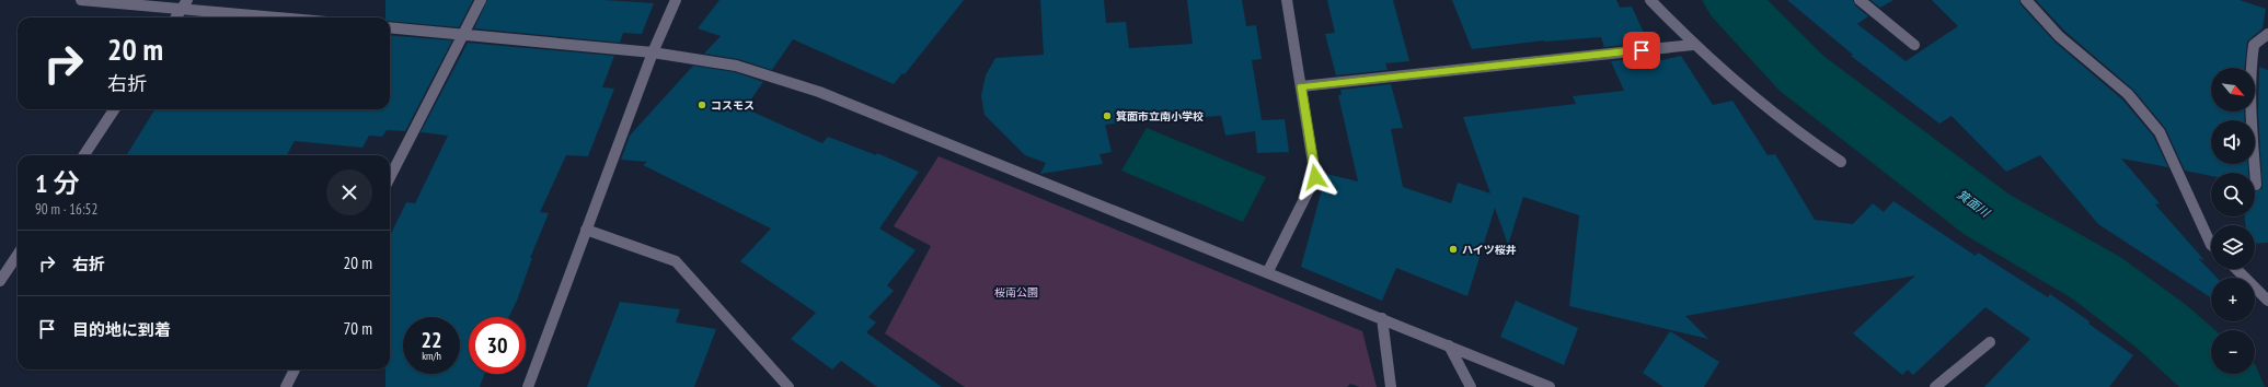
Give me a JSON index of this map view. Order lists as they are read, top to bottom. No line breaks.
{"water":["箕面川"],"parks":["桜南公園"],"places":["コスモス","箕面市立南小学校","ハイツ桜井"],"north":"bottom right","page":{"turn":["20 m","右折"],"map_buttons":["+","−"],"heading":["1 分","90 m · 16:52"],"list":[{"name":"右折","value":"20 m"},{"name":"目的地に到着","value":"70 m"}],"speed":"22 km/h","limit":"30"}}
